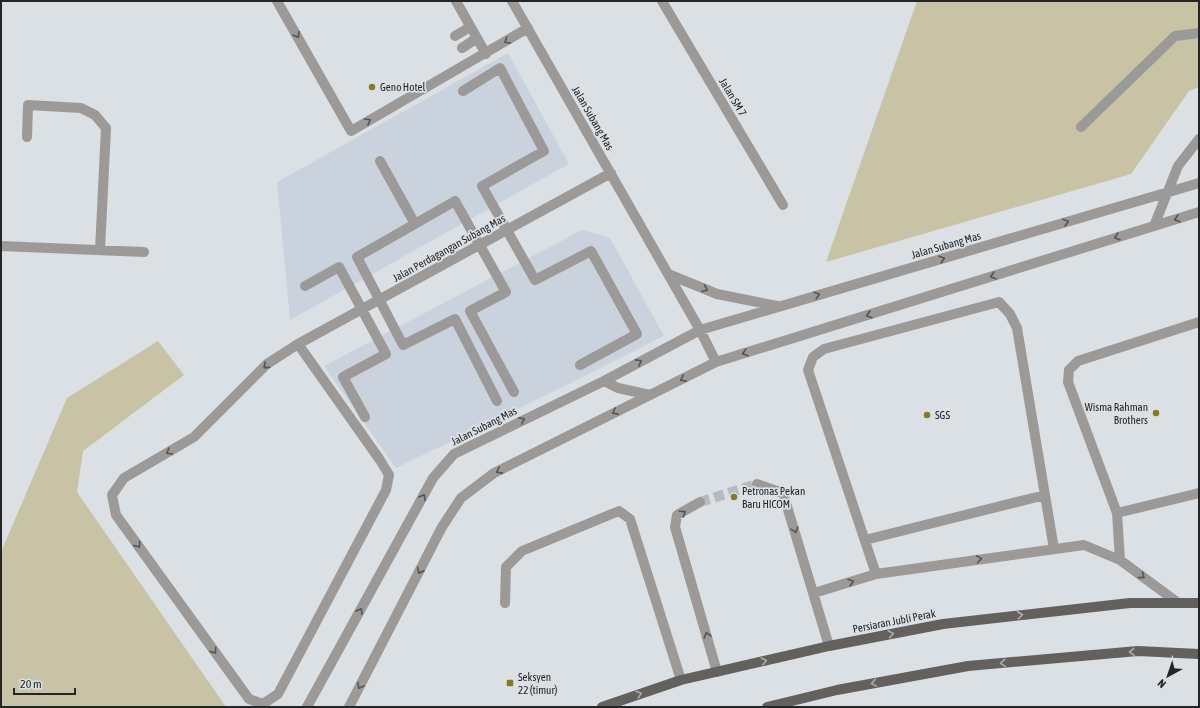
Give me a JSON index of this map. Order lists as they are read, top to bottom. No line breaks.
{"streets":{"main road":["Persiaran Jubli Perak"],"street":["Jalan SM 7","Jalan Subang Mas","Jalan Perdagangan Subang Mas"]},"crossings":[["Jalan Subang Mas","Jalan Perdagangan Subang Mas"]],"places":{"other":["Geno Hotel","Wisma Rahman Brothers","SGS","Petronas Pekan Baru HICOM"],"transit":["Seksyen 22 (timur)"]},"scale_bar":"20 m","north":"bottom left"}
